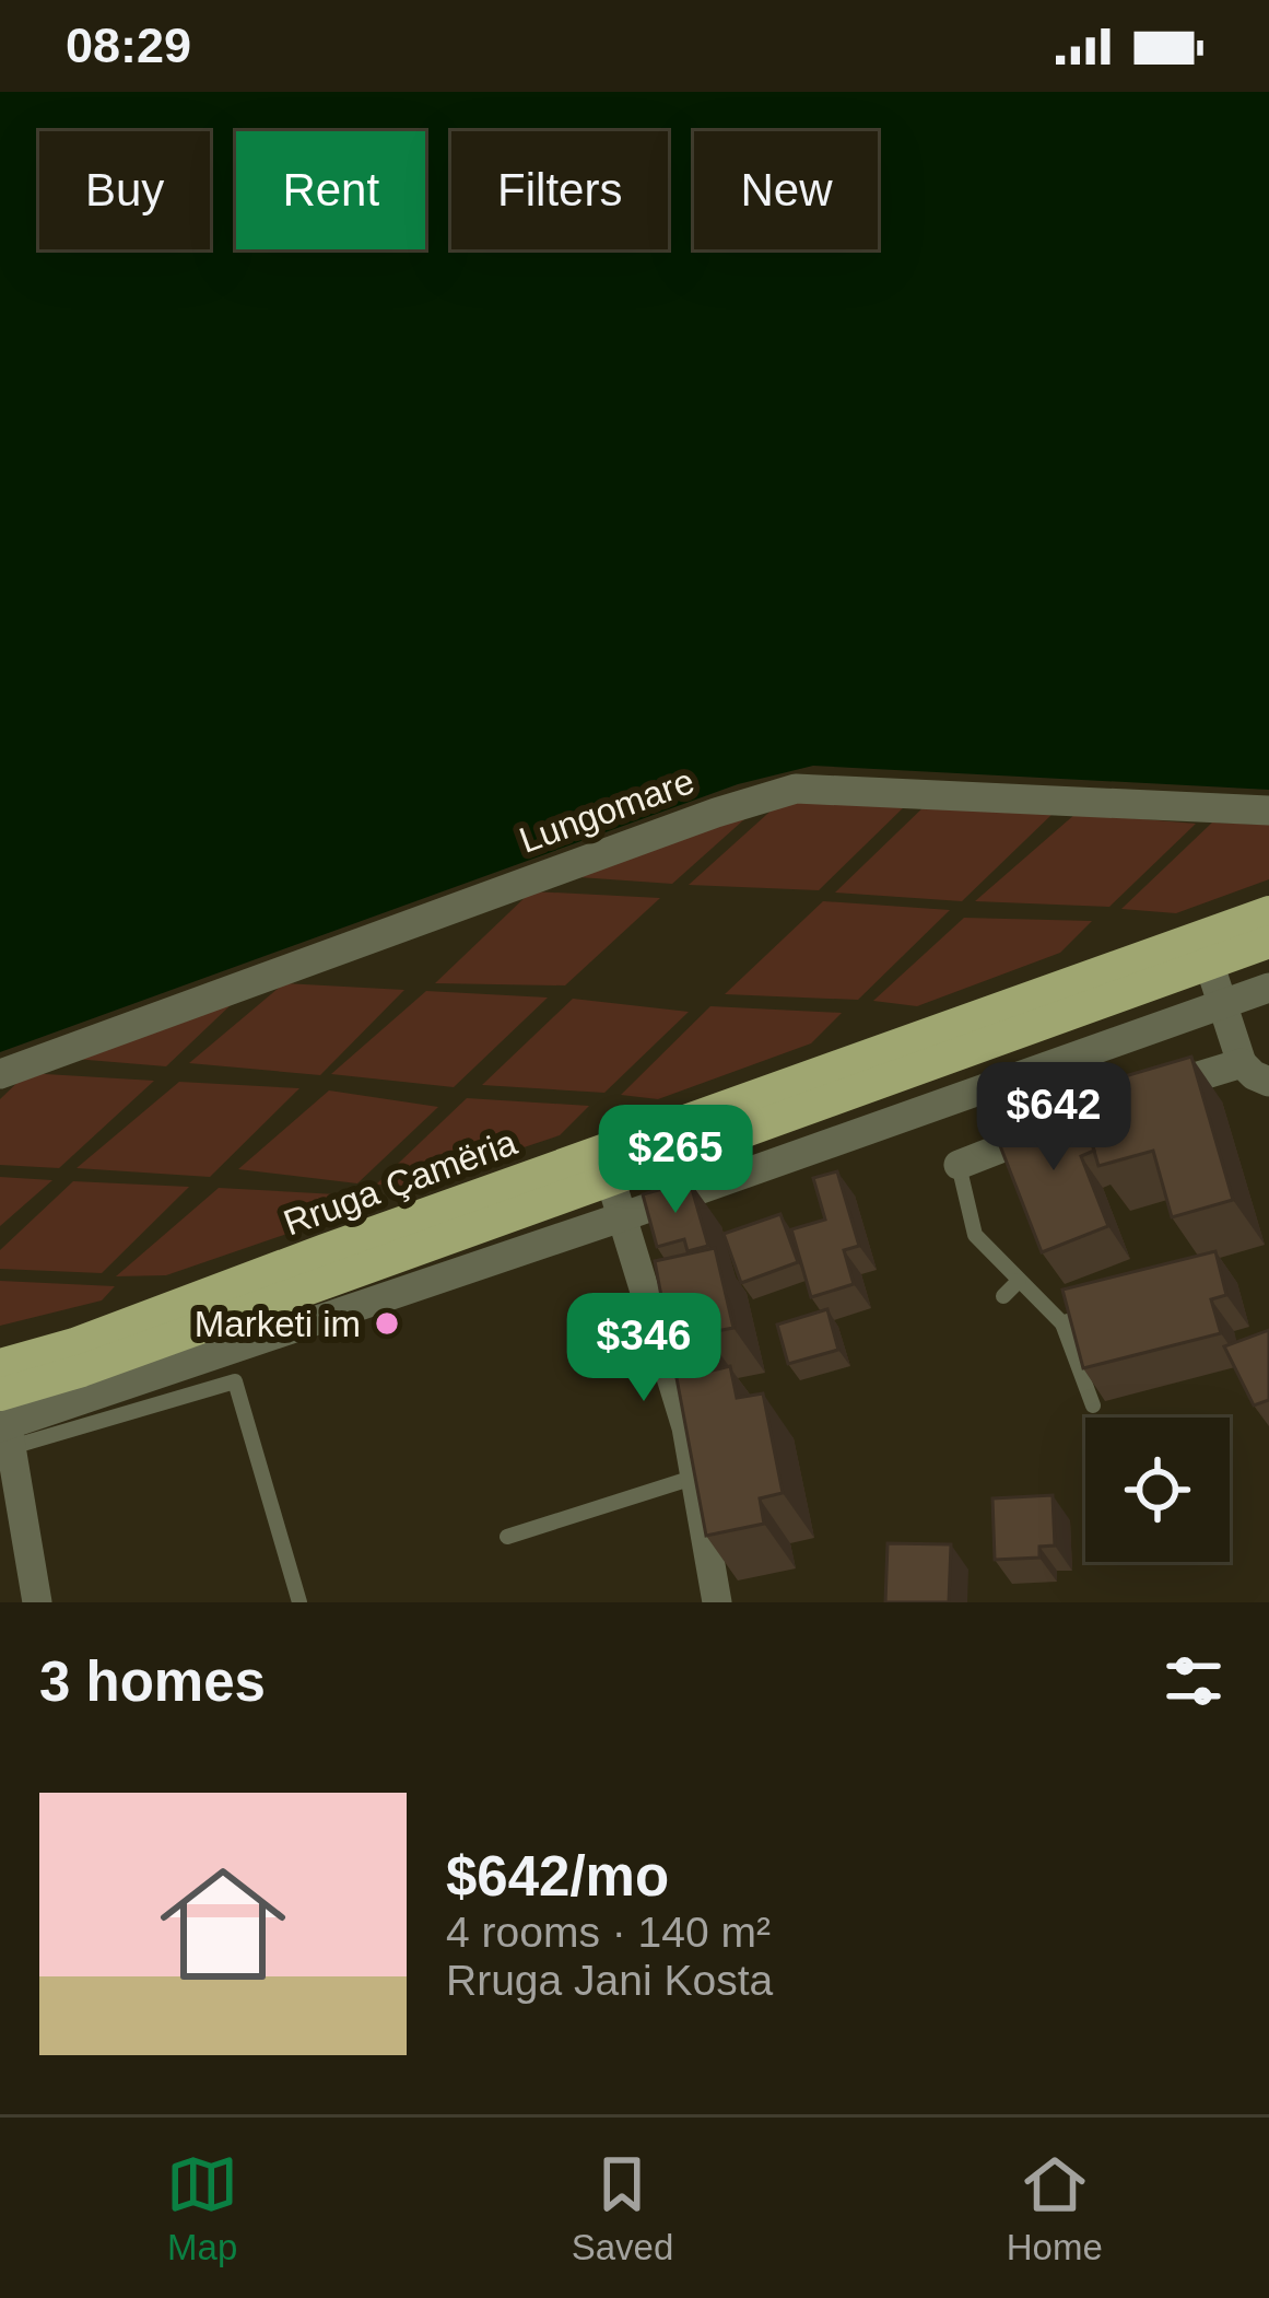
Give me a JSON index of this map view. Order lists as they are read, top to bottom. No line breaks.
{"streets":{"main road":["Rruga Çamëria"],"street":["Lungomare"]},"places":["Marketi im"],"page":{"status":"08:29","chip":["Buy","Rent","Filters","New"],"price":["$642","$265","$346"],"heading":"3 homes","list":[{"name":"$642/mo","note":"4 rooms · 140 m² · Rruga Jani Kosta"}],"tabs":["Map","Saved","Home"]}}
